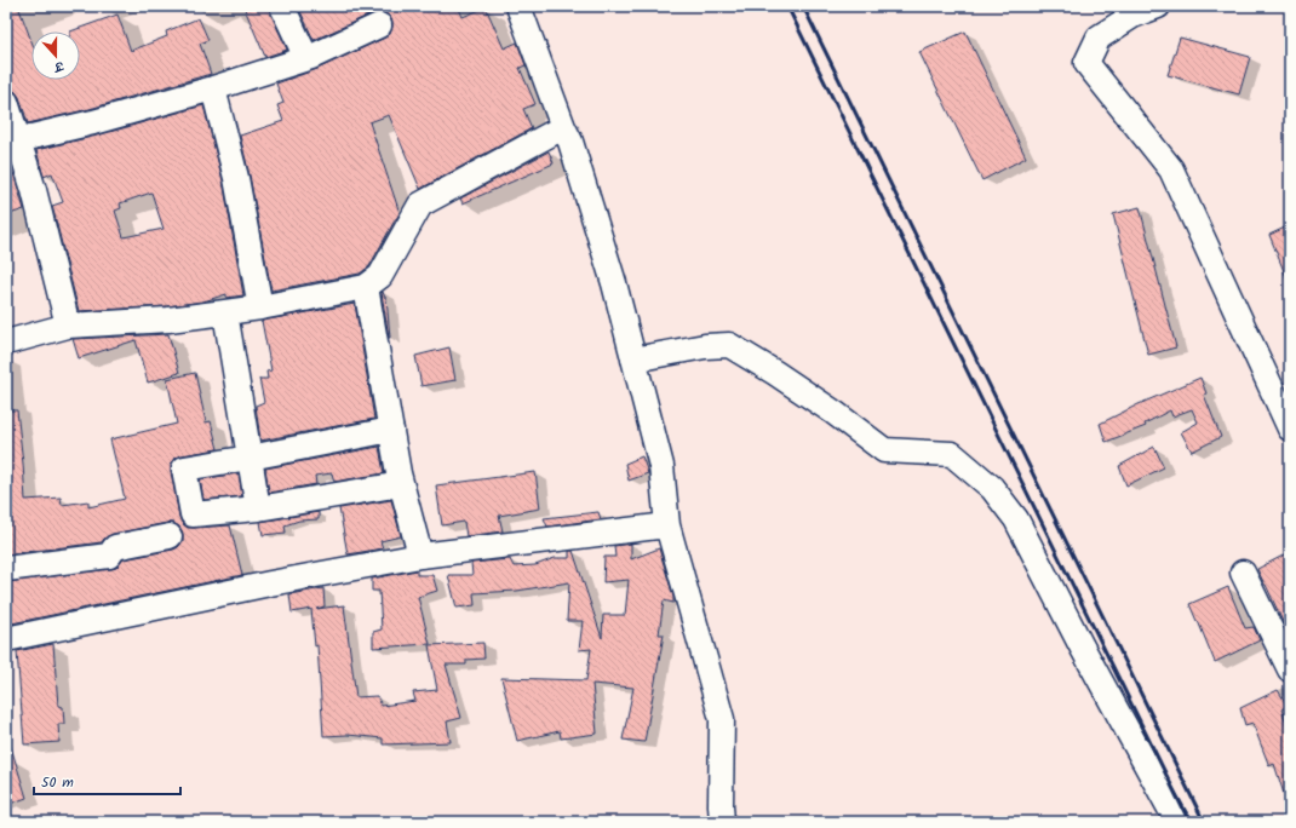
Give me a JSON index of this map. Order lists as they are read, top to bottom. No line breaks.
{"scale_bar":"50 m","north":"bottom"}
